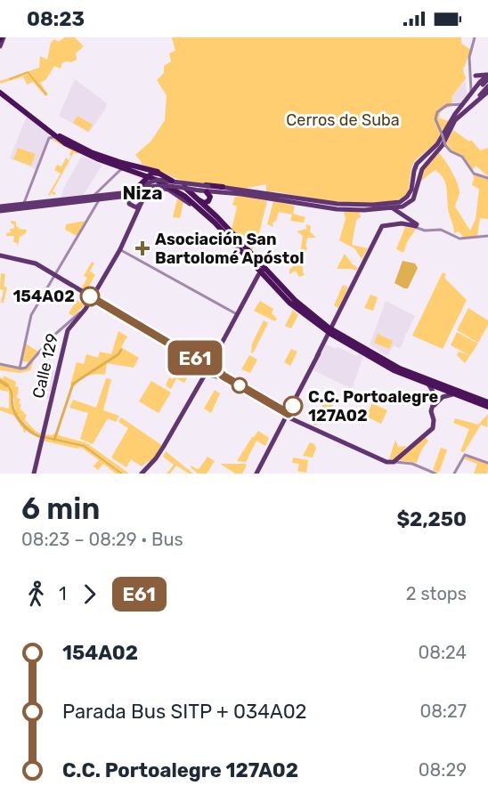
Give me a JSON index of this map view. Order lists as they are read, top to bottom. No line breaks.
{"streets":{"main road":["Calle 129"]},"districts":["Niza"],"parks":["Cerros de Suba"],"places":{"health":["Asociación San Bartolomé Apóstol"],"other":["154A02","C.C. Portoalegre 127A02"]},"lines":["bus line E61"],"page":{"status":"08:23","on_map":"E61","heading":["6 min","08:23 – 08:29 · Bus","$2,250"],"legs":["1","E61","2 stops"],"list":[{"name":"154A02","value":"08:24"},{"name":"Parada Bus SITP + 034A02","value":"08:27"},{"name":"C.C. Portoalegre 127A02","value":"08:29"}]}}
